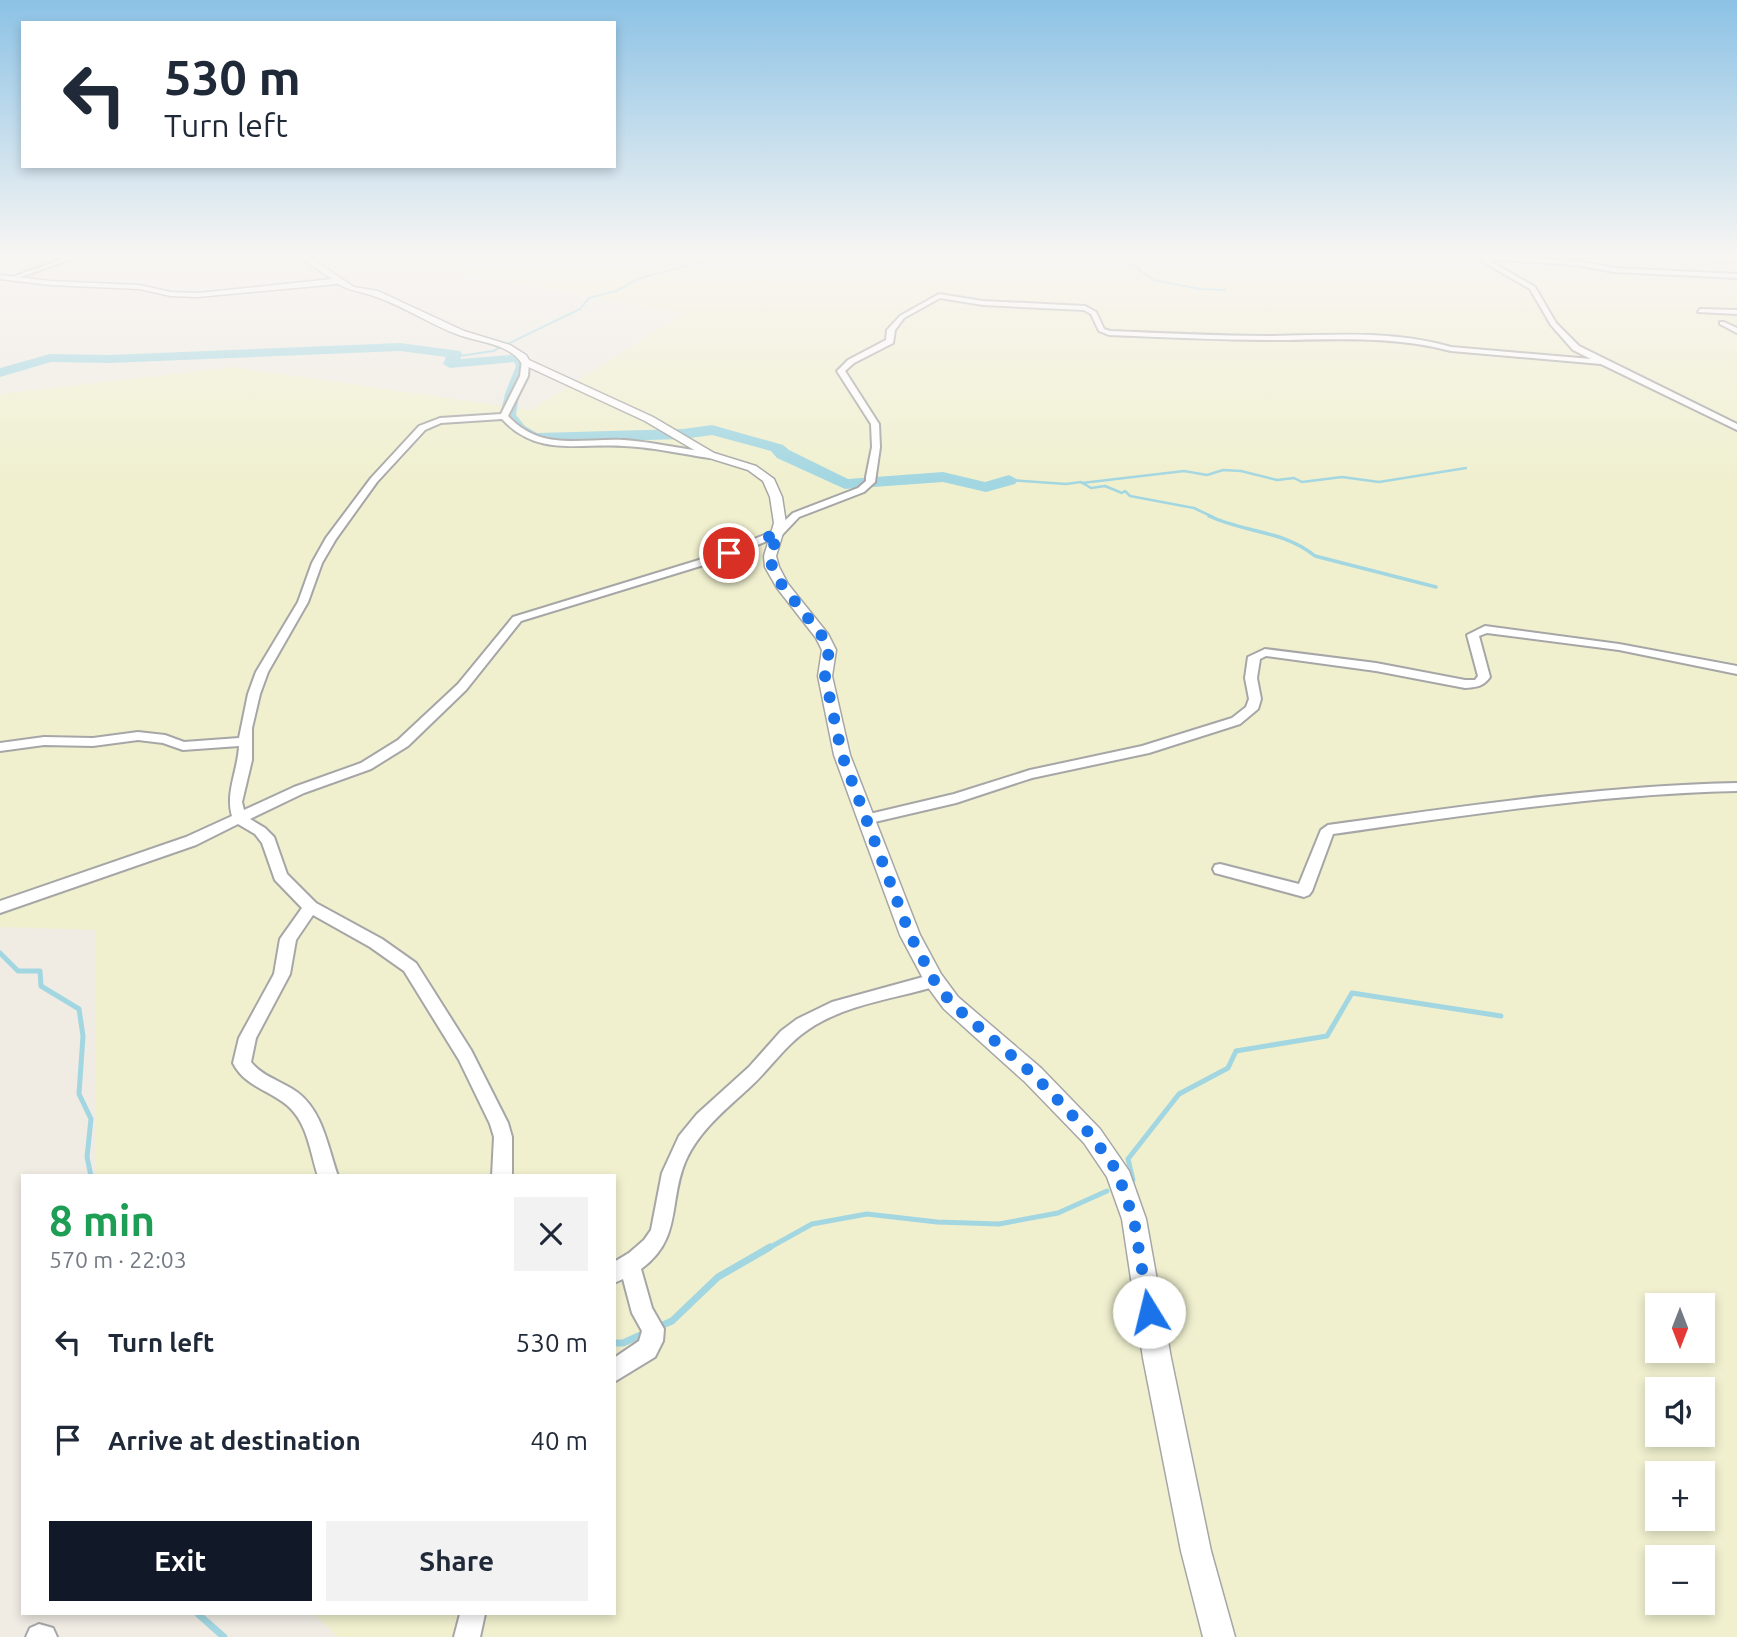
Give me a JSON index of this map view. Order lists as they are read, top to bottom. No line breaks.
{"north":"bottom","page":{"turn":["530 m","Turn left"],"heading":["8 min","570 m · 22:03"],"map_buttons":["+","−"],"list":[{"name":"Turn left","value":"530 m"},{"name":"Arrive at destination","value":"40 m"}],"buttons":["Exit","Share"]}}
